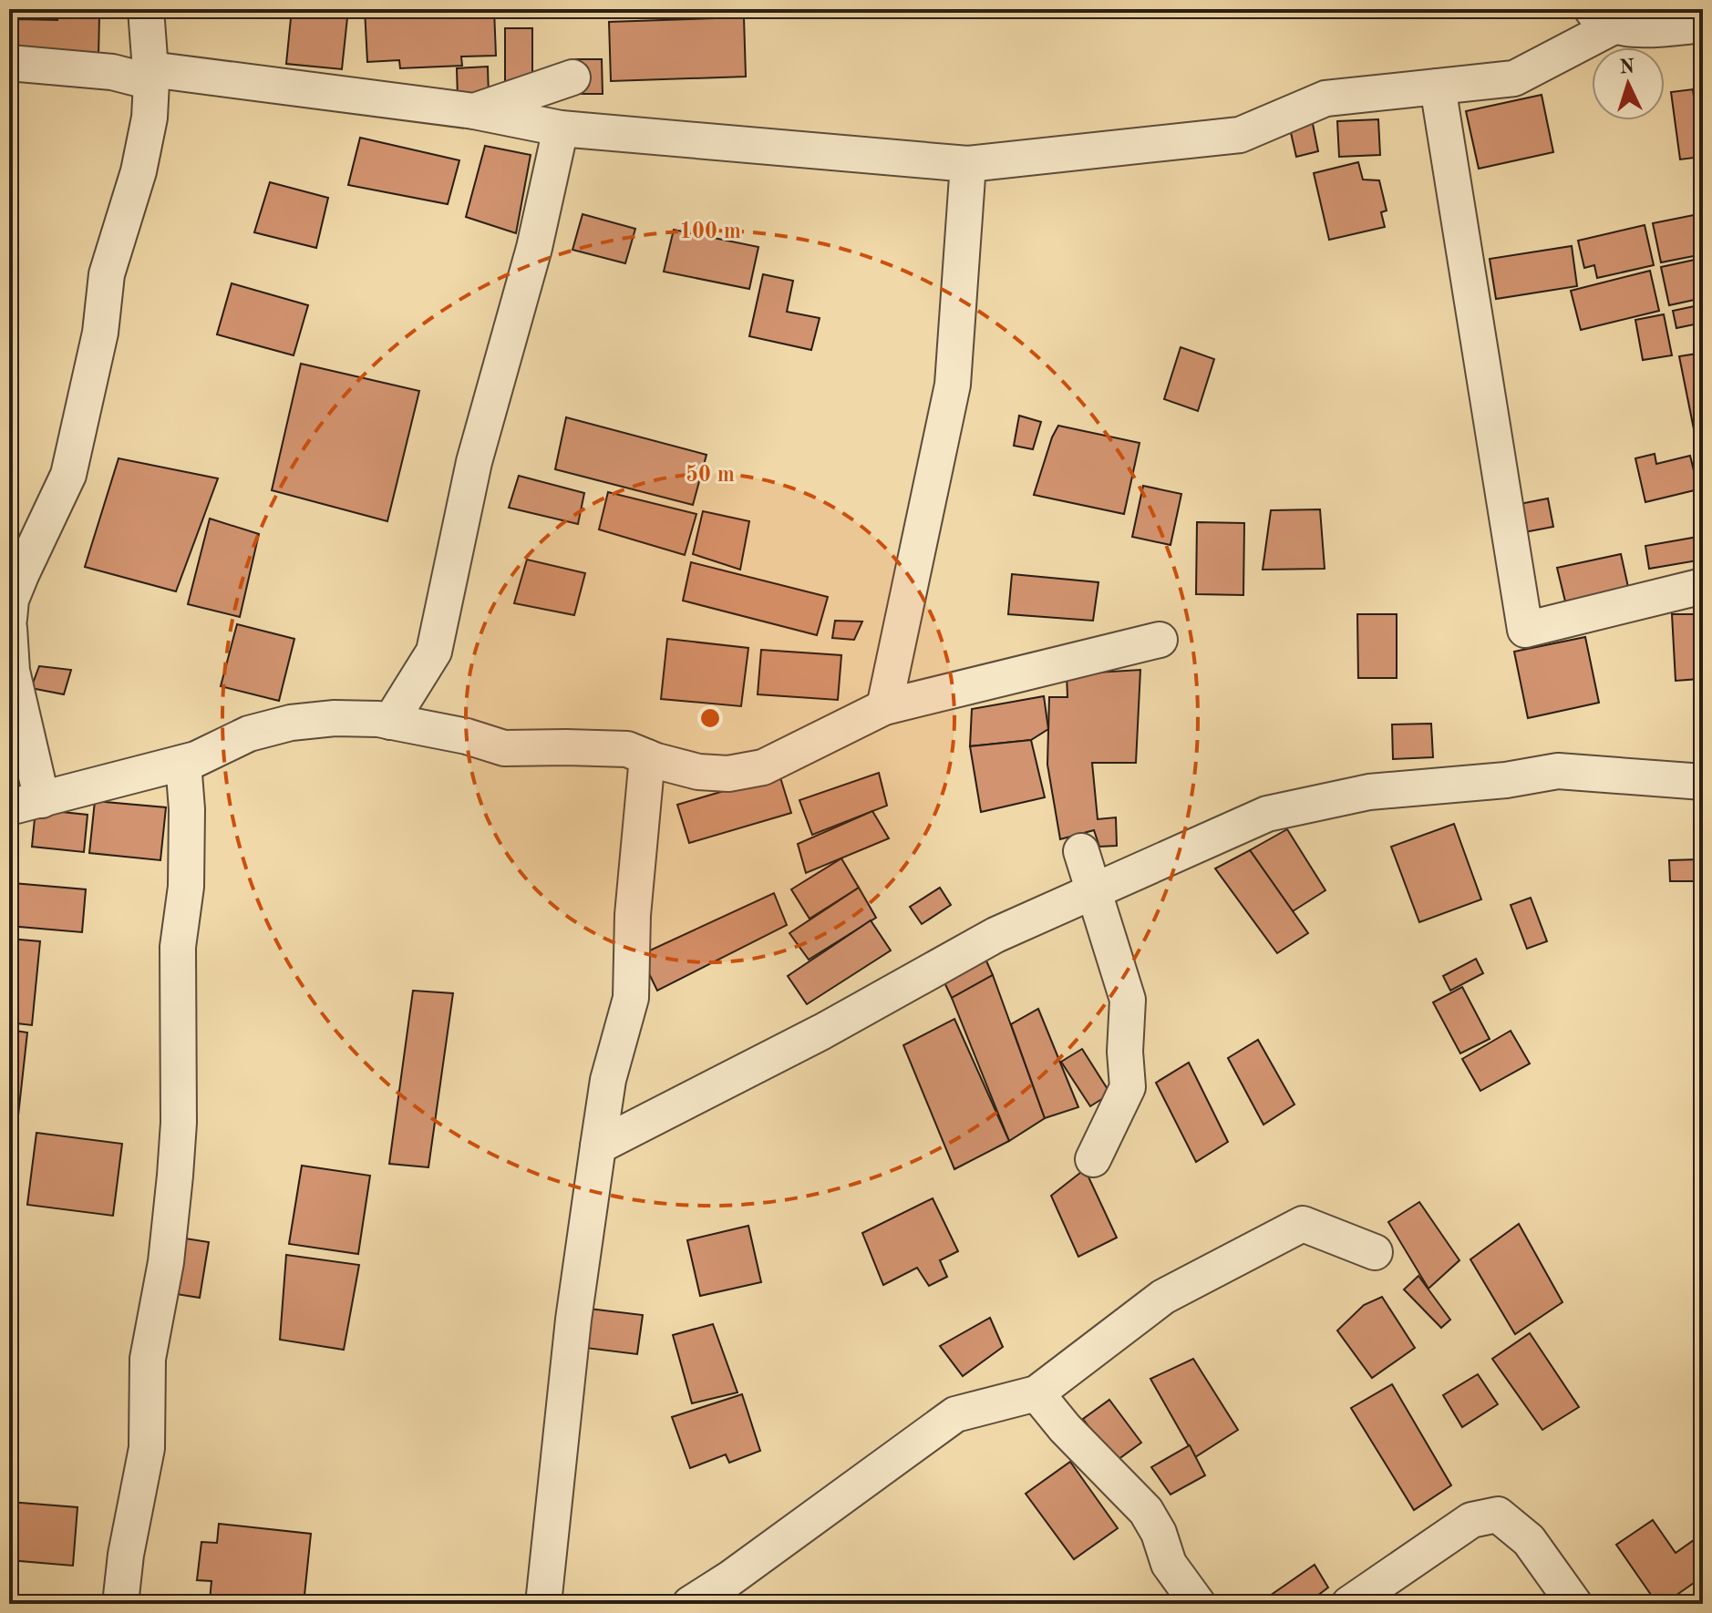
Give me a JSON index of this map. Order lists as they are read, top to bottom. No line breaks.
{"north":"top","rings":["100 m","50 m"]}
